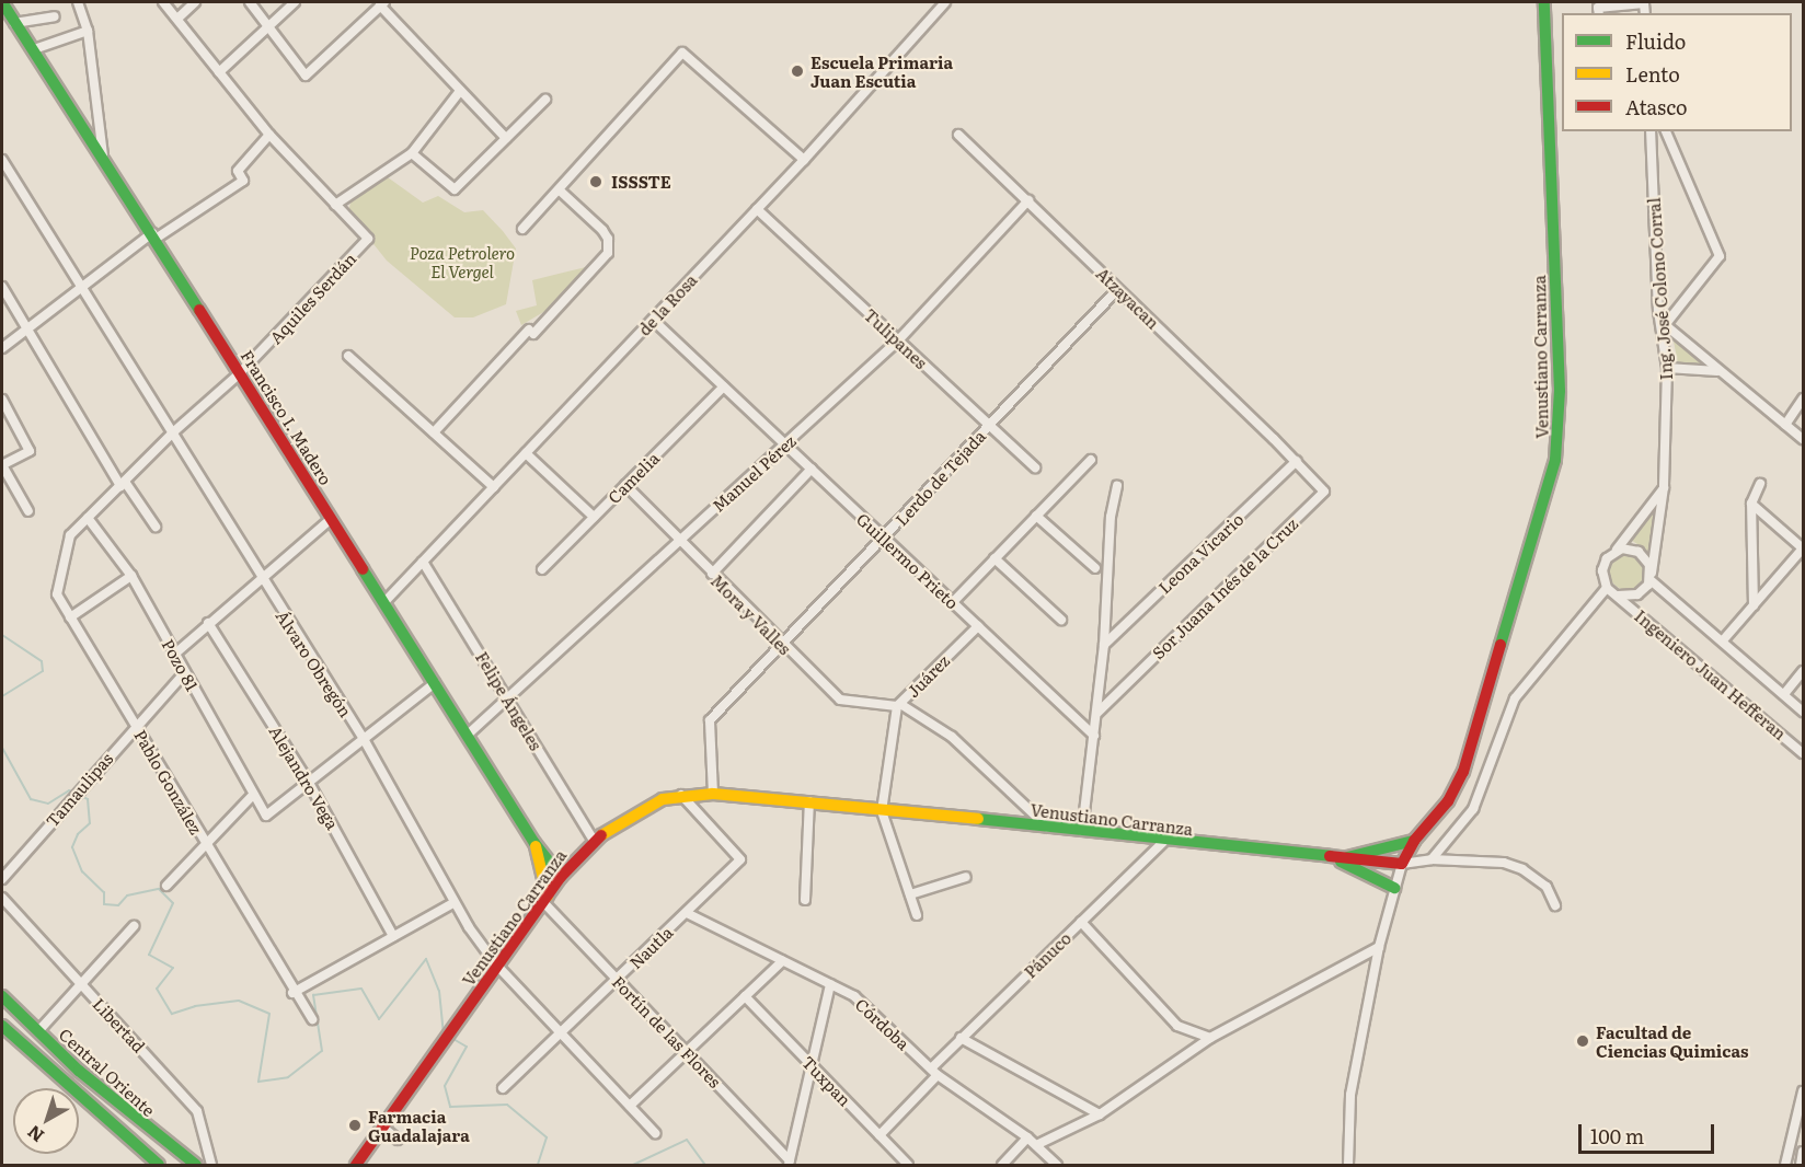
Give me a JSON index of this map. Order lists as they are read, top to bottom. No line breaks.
{"streets":{"main road":["Venustiano Carranza","Francisco I. Madero","Central Oriente"],"street":["Ing. José Colono Corral","Aquiles Serdán","Atzayacan","de la Rosa","Tulipanes","Manuel Pérez","Camelia","Lerdo de Tejada","Leona Vicario","Guillermo Prieto","Sor Juana Inés de la Cruz","Mora y Valles","Álvaro Obregón","Pozo 81","Ingeniero Juan Hefferan","Juárez","Felipe Ángeles","Alejandro Vega","Pablo González","Tamaulipas","Nautla","Pánuco","Córdoba","Libertad","Fortín de las Flores","Tuxpan"]},"crossings":[["Ing. José Colono Corral","Ingeniero Juan Hefferan"],["Aquiles Serdán","Francisco I. Madero"],["Aquiles Serdán","Álvaro Obregón"],["Aquiles Serdán","Pozo 81"],["Aquiles Serdán","Pablo González"],["Atzayacan","Manuel Pérez"],["Atzayacan","Leona Vicario"],["Atzayacan","Sor Juana Inés de la Cruz"],["de la Rosa","Tulipanes"],["de la Rosa","Francisco I. Madero"],["de la Rosa","Guillermo Prieto"],["de la Rosa","Felipe Ángeles"],["Tulipanes","Manuel Pérez"],["Tulipanes","Lerdo de Tejada"],["Venustiano Carranza","Francisco I. Madero"],["Venustiano Carranza","Lerdo de Tejada"],["Venustiano Carranza","Álvaro Obregón"],["Venustiano Carranza","Juárez"],["Venustiano Carranza","Felipe Ángeles"],["Venustiano Carranza","Nautla"],["Venustiano Carranza","Pánuco"],["Venustiano Carranza","Fortín de las Flores"],["Francisco I. Madero","Manuel Pérez"],["Francisco I. Madero","Fortín de las Flores"],["Manuel Pérez","Guillermo Prieto"],["Manuel Pérez","Mora y Valles"],["Manuel Pérez","Felipe Ángeles"],["Camelia","Guillermo Prieto"],["Camelia","Mora y Valles"],["Lerdo de Tejada","Guillermo Prieto"],["Lerdo de Tejada","Mora y Valles"],["Leona Vicario","Sor Juana Inés de la Cruz"],["Guillermo Prieto","Juárez"],["Mora y Valles","Juárez"],["Álvaro Obregón","Nautla"],["Pozo 81","Alejandro Vega"],["Pozo 81","Tamaulipas"],["Pablo González","Tamaulipas"],["Nautla","Córdoba"],["Nautla","Fortín de las Flores"],["Pánuco","Córdoba"],["Pánuco","Tuxpan"]],"parks":["Poza Petrolero El Vergel"],"places":["Escuela Primaria Juan Escutia","ISSSTE","Facultad de Ciencias Quimicas","Farmacia Guadalajara"],"legend":["Fluido","Lento","Atasco"],"scale_bar":"100 m","north":"bottom left"}
